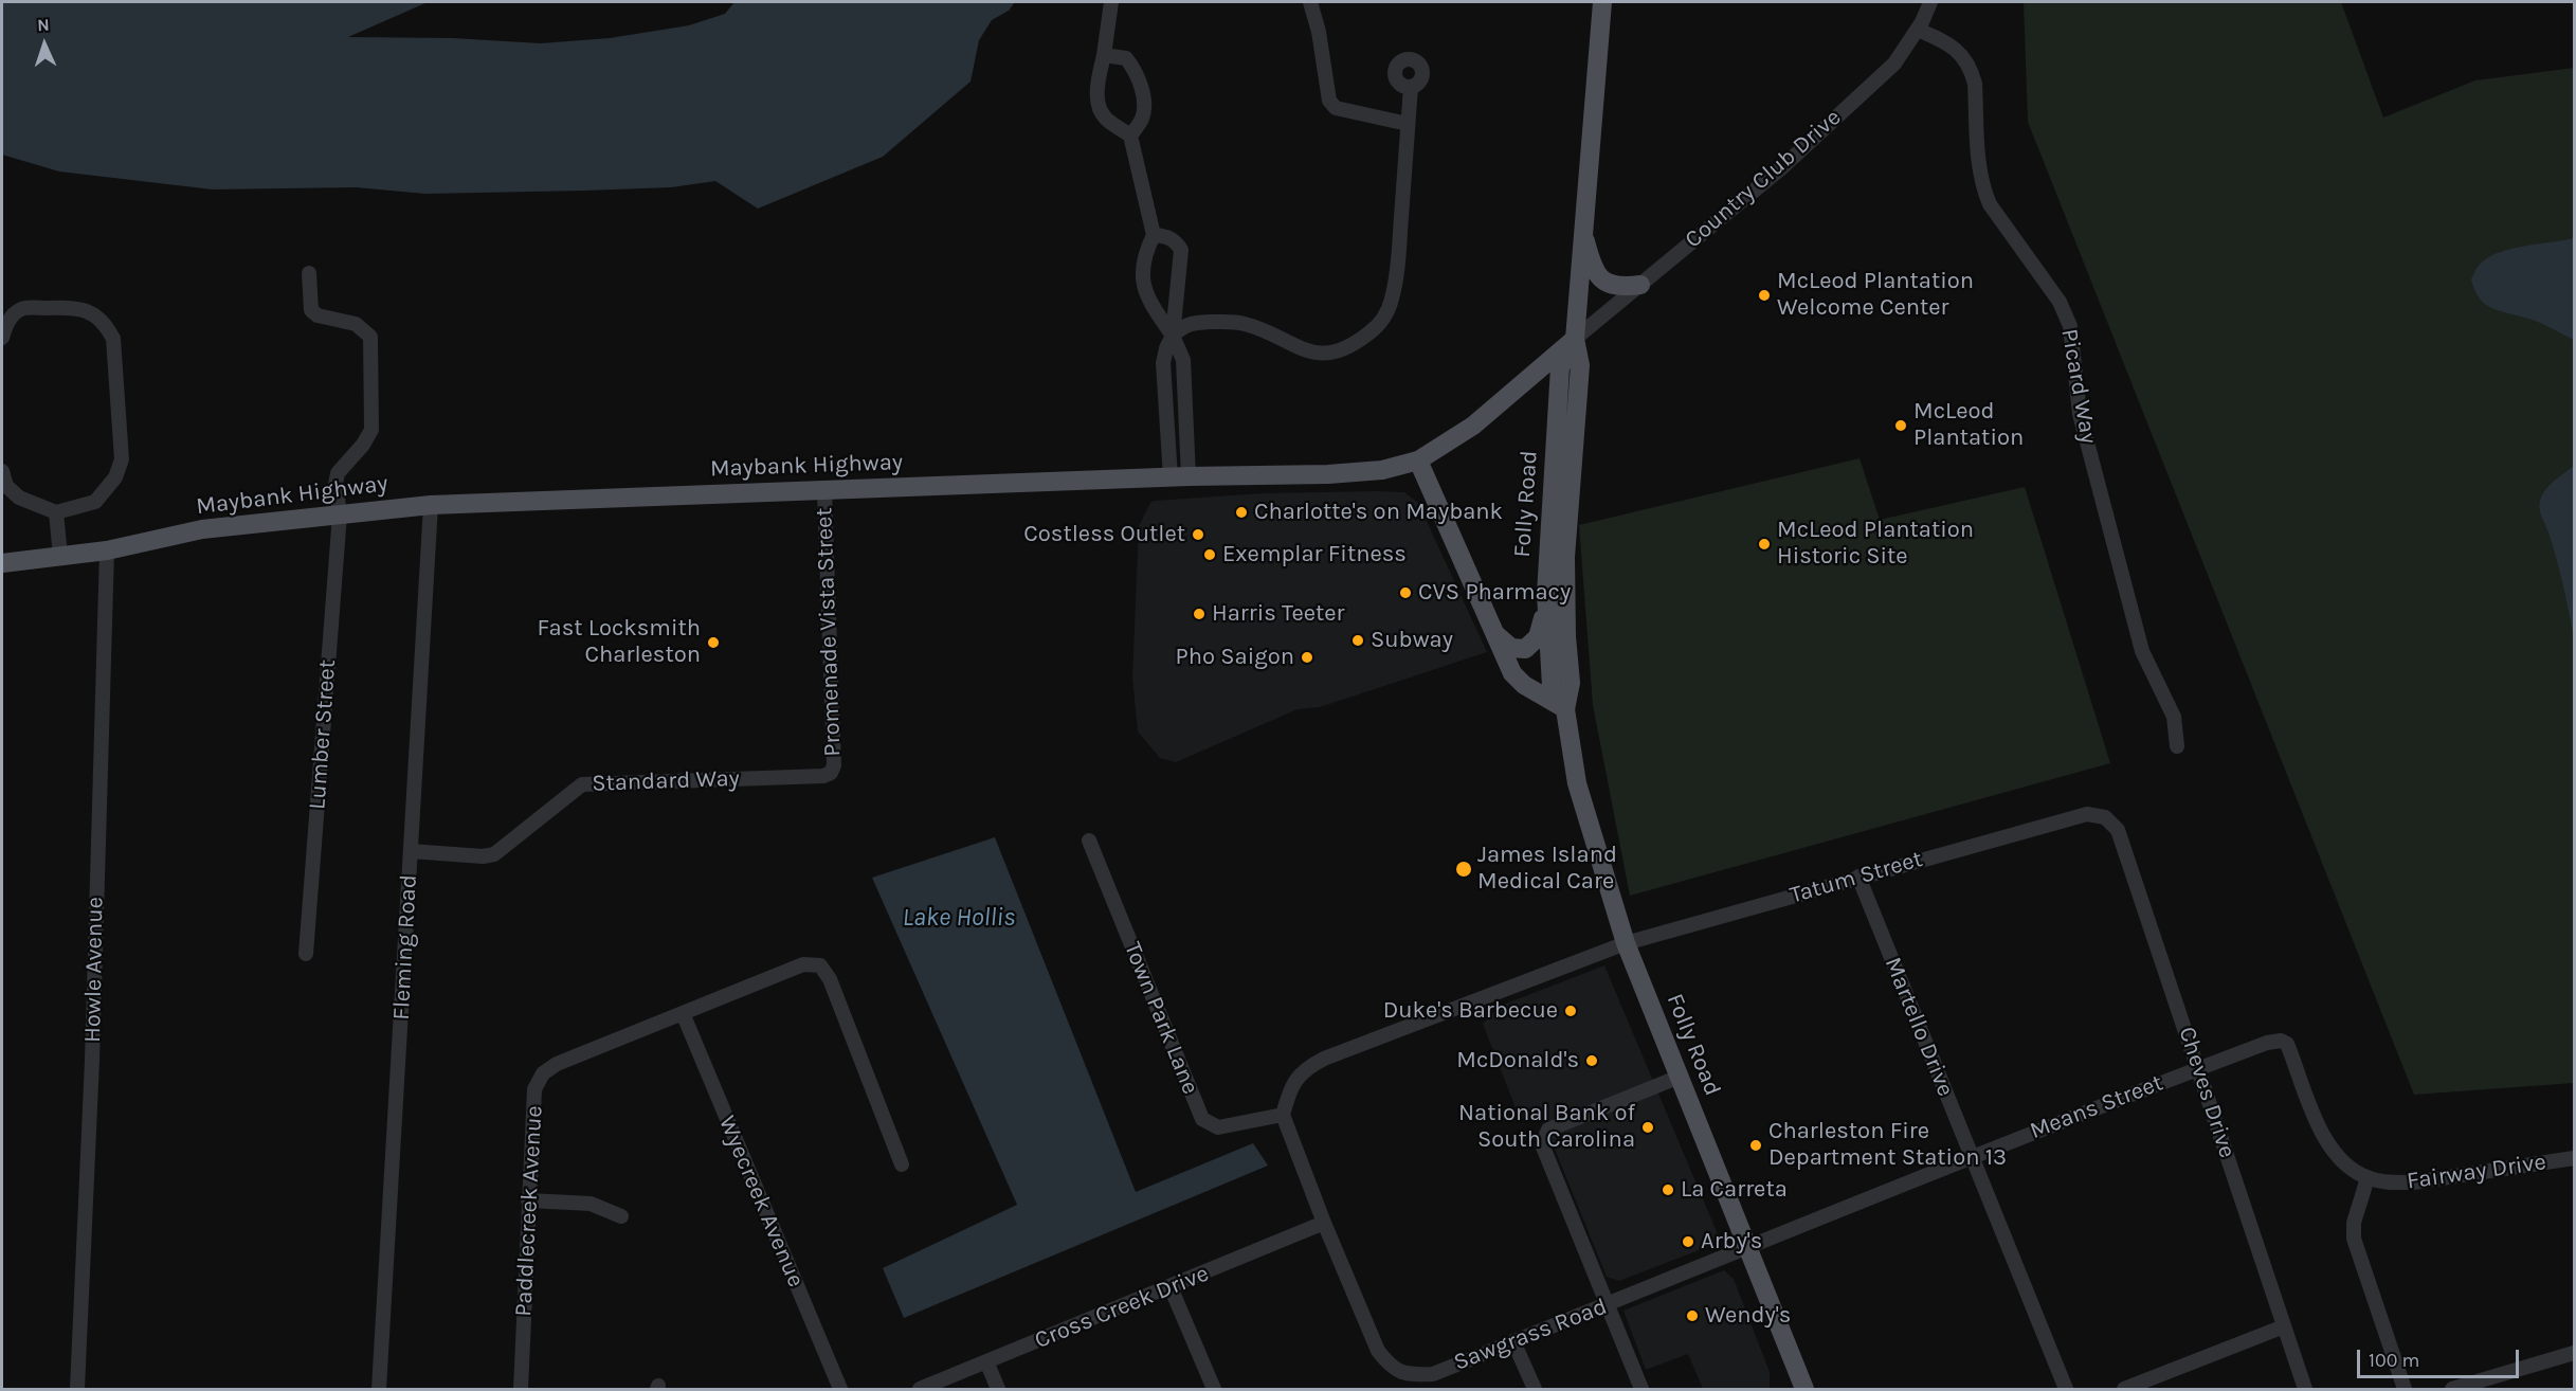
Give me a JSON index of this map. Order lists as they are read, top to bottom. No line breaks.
{"streets":{"main road":["Maybank Highway","Folly Road"],"street":["Country Club Drive","Picard Way","Promenade Vista Street","Lumber Street","Standard Way","Tatum Street","Fleming Road","Howle Avenue","Town Park Lane","Martello Drive","Cheves Drive","Means Street","Fairway Drive","Wyecreek Avenue","Paddlecreek Avenue","Cross Creek Drive","Sawgrass Road"]},"crossings":[["Country Club Drive","Picard Way"],["Country Club Drive","Maybank Highway"],["Country Club Drive","Folly Road"],["Maybank Highway","Folly Road"],["Maybank Highway","Promenade Vista Street"],["Maybank Highway","Lumber Street"],["Maybank Highway","Fleming Road"],["Maybank Highway","Howle Avenue"],["Folly Road","Tatum Street"],["Folly Road","Means Street"],["Folly Road","Sawgrass Road"],["Promenade Vista Street","Standard Way"],["Standard Way","Fleming Road"],["Tatum Street","Martello Drive"],["Tatum Street","Cheves Drive"],["Town Park Lane","Sawgrass Road"],["Martello Drive","Means Street"],["Cheves Drive","Means Street"],["Cheves Drive","Fairway Drive"],["Means Street","Fairway Drive"],["Means Street","Sawgrass Road"],["Wyecreek Avenue","Paddlecreek Avenue"],["Cross Creek Drive","Sawgrass Road"]],"water":["Lake Hollis"],"places":["McLeod Plantation Welcome Center","McLeod Plantation","Charlotte's on Maybank","Costless Outlet","McLeod Plantation Historic Site","Exemplar Fitness","CVS Pharmacy","Harris Teeter","Subway","Fast Locksmith Charleston","Pho Saigon","James Island Medical Care","Duke's Barbecue","McDonald's","National Bank of South Carolina","Charleston Fire Department Station 13","La Carreta","Arby's","Wendy's"],"scale_bar":"100 m","north":"top"}
